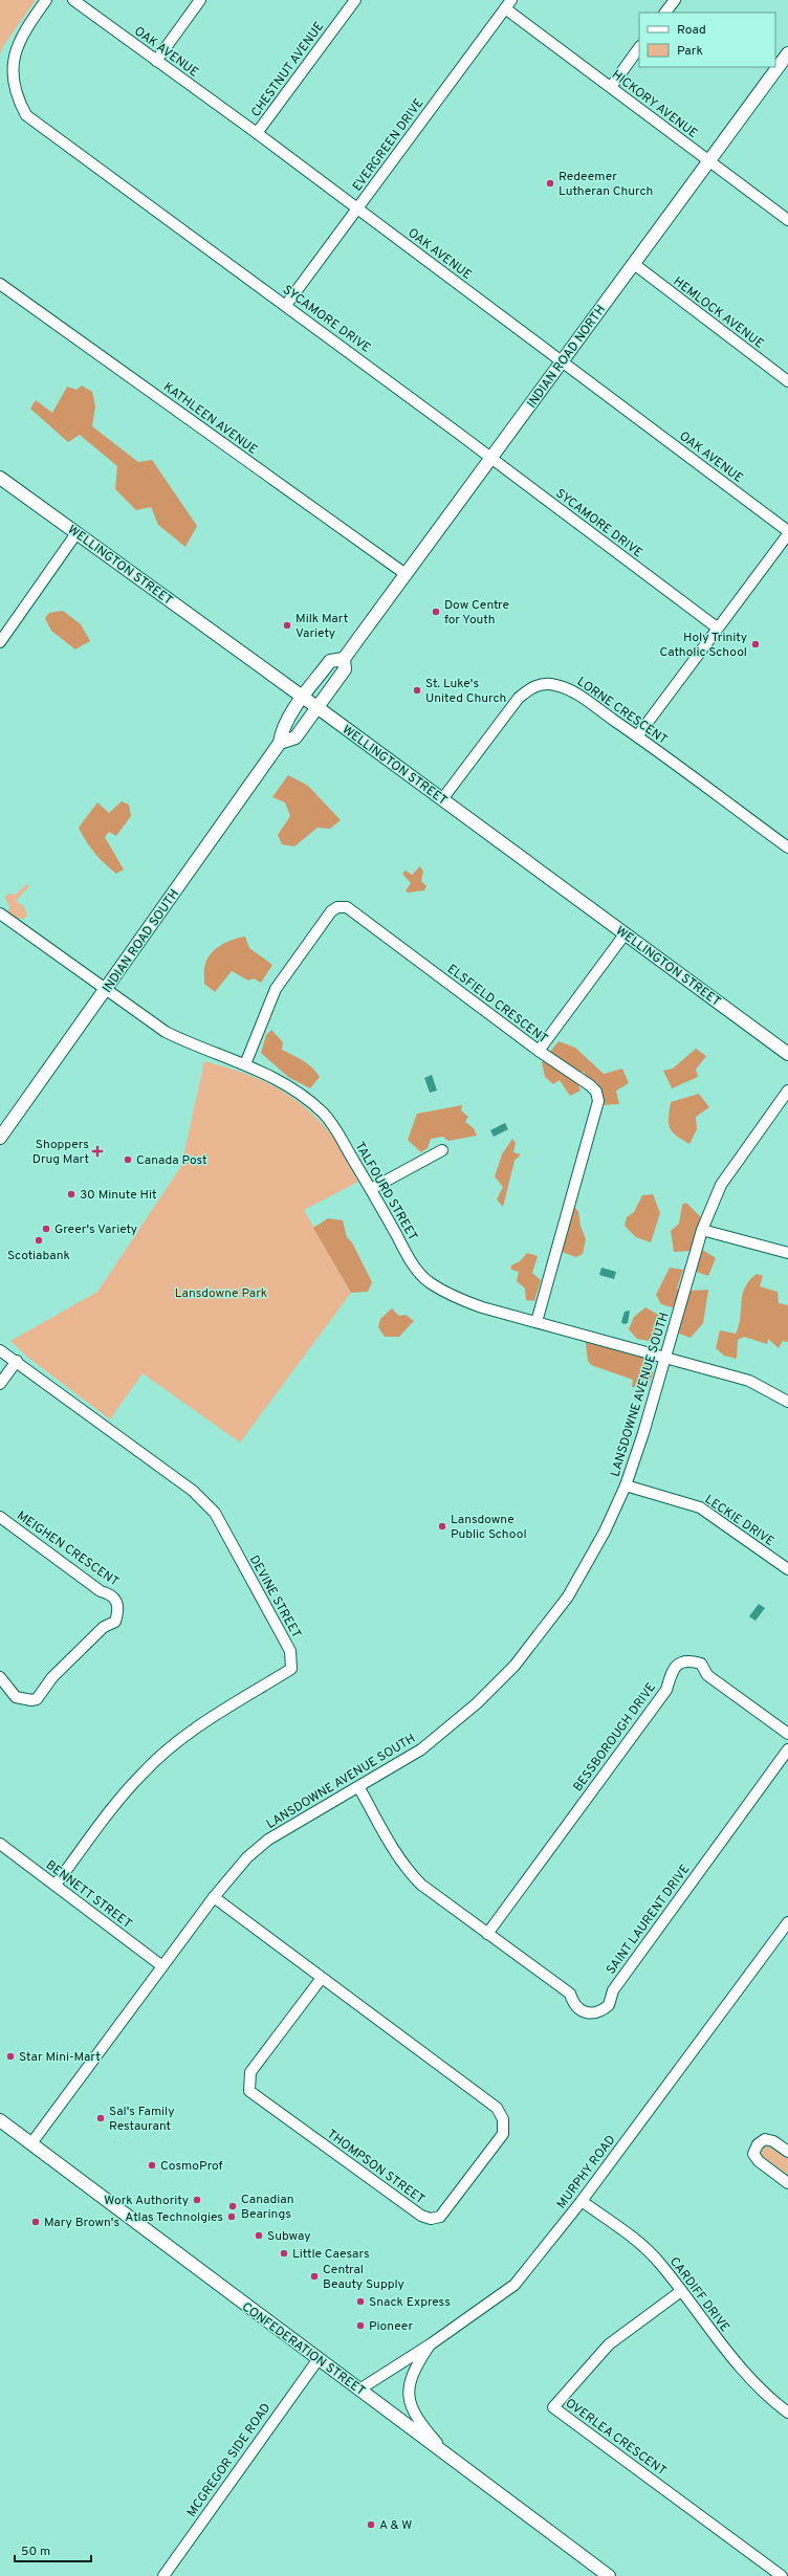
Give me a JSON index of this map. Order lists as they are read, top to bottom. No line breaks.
{"streets":{"main road":["INDIAN ROAD NORTH","WELLINGTON STREET","INDIAN ROAD SOUTH","CONFEDERATION STREET"],"street":["OAK AVENUE","CHESTNUT AVENUE","HICKORY AVENUE","EVERGREEN DRIVE","HEMLOCK AVENUE","SYCAMORE DRIVE","KATHLEEN AVENUE","LORNE CRESCENT","ELSFIELD CRESCENT","TALFOURD STREET","LANSDOWNE AVENUE SOUTH","LECKIE DRIVE","MEIGHEN CRESCENT","DEVINE STREET","BESSBOROUGH DRIVE","BENNETT STREET","SAINT LAURENT DRIVE","THOMPSON STREET","MURPHY ROAD","CARDIFF DRIVE","OVERLEA CRESCENT","MCGREGOR SIDE ROAD"]},"crossings":[["OAK AVENUE","CHESTNUT AVENUE"],["OAK AVENUE","EVERGREEN DRIVE"],["OAK AVENUE","INDIAN ROAD NORTH"],["HICKORY AVENUE","EVERGREEN DRIVE"],["HICKORY AVENUE","INDIAN ROAD NORTH"],["EVERGREEN DRIVE","SYCAMORE DRIVE"],["HEMLOCK AVENUE","INDIAN ROAD NORTH"],["SYCAMORE DRIVE","INDIAN ROAD NORTH"],["INDIAN ROAD NORTH","KATHLEEN AVENUE"],["INDIAN ROAD NORTH","WELLINGTON STREET"],["INDIAN ROAD NORTH","INDIAN ROAD SOUTH"],["WELLINGTON STREET","LORNE CRESCENT"],["WELLINGTON STREET","INDIAN ROAD SOUTH"],["INDIAN ROAD SOUTH","TALFOURD STREET"],["ELSFIELD CRESCENT","TALFOURD STREET"],["TALFOURD STREET","LANSDOWNE AVENUE SOUTH"],["LANSDOWNE AVENUE SOUTH","LECKIE DRIVE"],["LANSDOWNE AVENUE SOUTH","BENNETT STREET"],["LANSDOWNE AVENUE SOUTH","SAINT LAURENT DRIVE"],["LANSDOWNE AVENUE SOUTH","THOMPSON STREET"],["LANSDOWNE AVENUE SOUTH","CONFEDERATION STREET"],["DEVINE STREET","BENNETT STREET"],["BESSBOROUGH DRIVE","SAINT LAURENT DRIVE"],["MURPHY ROAD","CARDIFF DRIVE"],["MURPHY ROAD","CONFEDERATION STREET"],["CARDIFF DRIVE","OVERLEA CRESCENT"],["CONFEDERATION STREET","MCGREGOR SIDE ROAD"]],"parks":["Lansdowne Park"],"places":{"other":["Redeemer Lutheran Church","Dow Centre for Youth","Milk Mart Variety","Holy Trinity Catholic School","St. Luke's United Church","Canada Post","30 Minute Hit","Greer's Variety","Scotiabank","Lansdowne Public School","Star Mini-Mart","Sal's Family Restaurant","CosmoProf","Work Authority","Canadian Bearings","Atlas Technolgies","Mary Brown's","Subway","Little Caesars","Central Beauty Supply","Snack Express","Pioneer","A & W"],"health":["Shoppers Drug Mart"]},"legend":["Road","Park"],"scale_bar":"50 m"}
